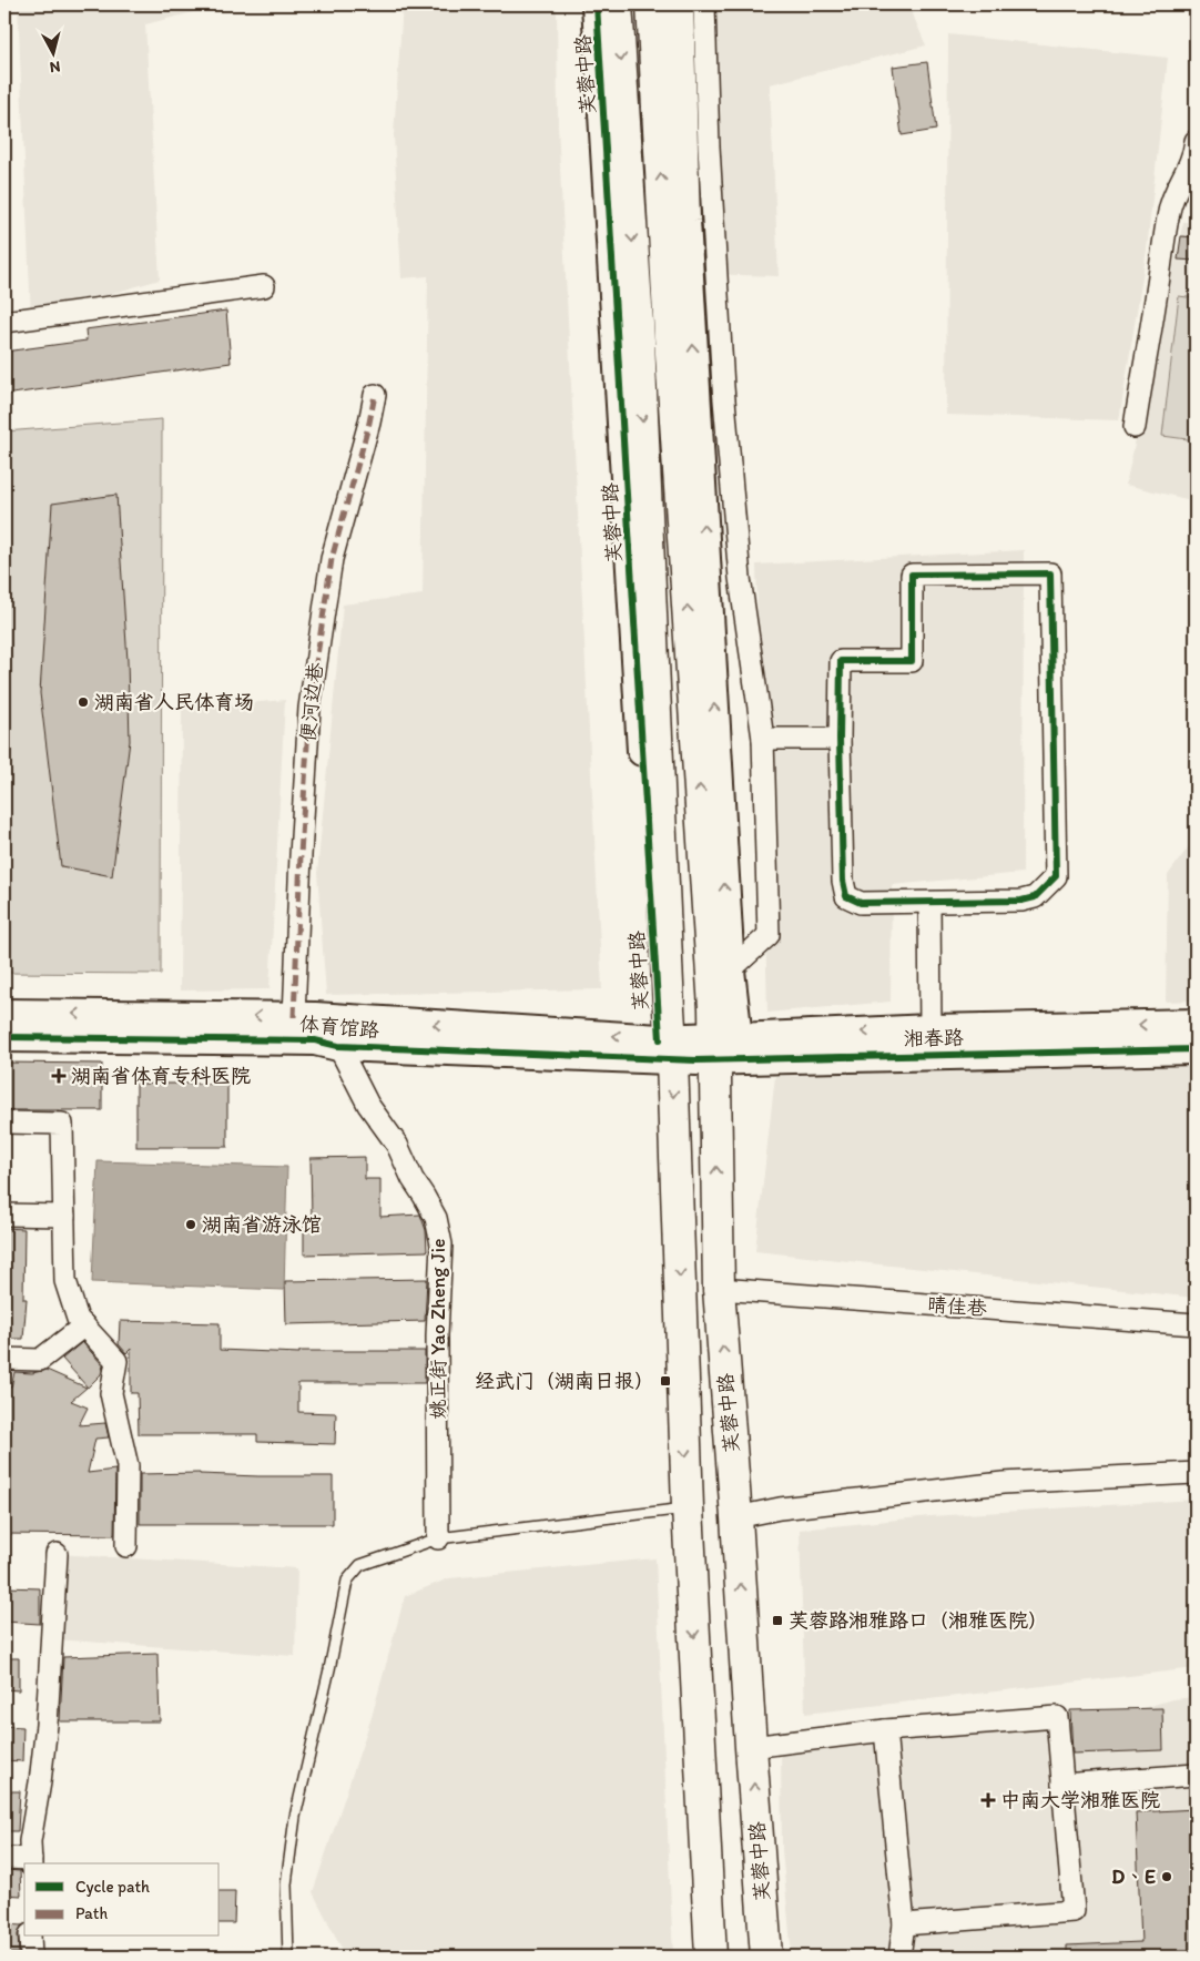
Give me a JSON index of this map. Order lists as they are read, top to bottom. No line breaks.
{"streets":{"main road":["芙蓉中路"],"street":["便河边巷","体育馆路","湘春路","晴佳巷","姚正街 Yao Zheng Jie"]},"crossings":[["芙蓉中路","体育馆路"],["芙蓉中路","湘春路"],["芙蓉中路","晴佳巷"],["便河边巷","体育馆路"],["体育馆路","湘春路"],["体育馆路","姚正街 Yao Zheng Jie"]],"places":{"other":["湖南省人民体育场","湖南省游泳馆","D、E"],"health":["湖南省体育专科医院","中南大学湘雅医院"],"transit":["经武门（湖南日报）","芙蓉路湘雅路口（湘雅医院）"]},"legend":["Cycle path","Path"],"north":"bottom"}
